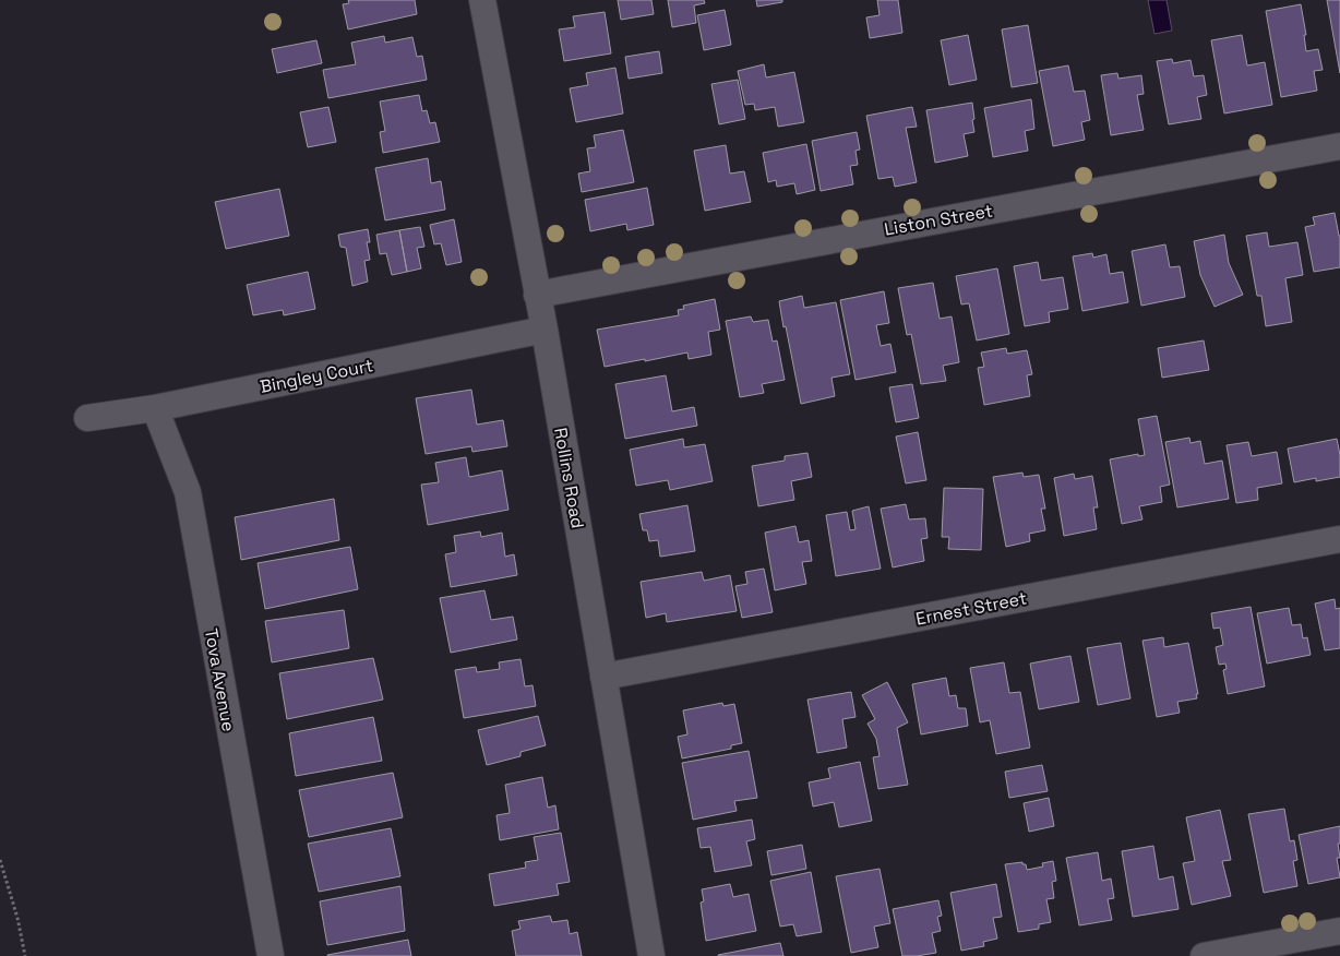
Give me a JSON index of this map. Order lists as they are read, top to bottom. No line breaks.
{"streets":{"street":["Liston Street","Bingley Court","Rollins Road","Ernest Street","Tova Avenue"]},"crossings":[["Liston Street","Rollins Road"],["Bingley Court","Rollins Road"],["Bingley Court","Tova Avenue"],["Rollins Road","Ernest Street"]]}
